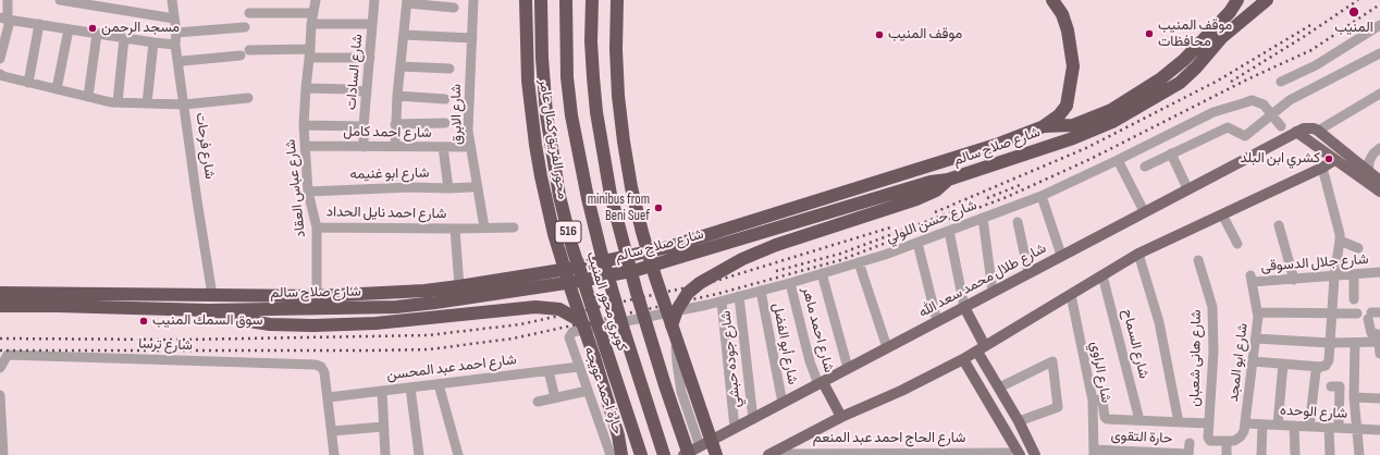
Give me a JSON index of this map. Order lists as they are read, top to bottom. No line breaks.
{"streets":{"highway":["محور الفريق كمال عامر","شارع صلاح سالم","516","كوبري محور المنيب"],"main road":["شارع طلال محمد سعد الله"],"street":["شارع السادات","شارع الابرق","شارع احمد كامل","شارع فرحات","شارع ابو غنيمه","شارع عباس العقاد","شارع احمد نايل الحداد","شارع حسن اللولي","شارع جلال الدسوقى","شارع احمد ماهر","شارع أبو الفضل","شارع السماح","شارع ترسا","شارع هانى شعبان","شارع جوده حبشي","شارع ابو المجد","شارع احمد عبد المحسن","شارع الراوي","حارة احمد عويجه","شارع الوحده","حارة التقوى","شارع الحاج احمد عبد المنعم"]},"crossings":[["شارع السادات","شارع احمد كامل"],["شارع الابرق","شارع احمد كامل"],["شارع الابرق","شارع احمد نايل الحداد"],["شارع احمد كامل","شارع عباس العقاد"],["محور الفريق كمال عامر","حارة احمد عويجه"],["شارع فرحات","شارع صلاح سالم"],["شارع صلاح سالم","شارع عباس العقاد"],["شارع صلاح سالم","شارع احمد نايل الحداد"],["شارع ابو غنيمه","شارع عباس العقاد"],["شارع عباس العقاد","شارع احمد نايل الحداد"],["شارع حسن اللولي","شارع احمد ماهر"],["شارع حسن اللولي","شارع أبو الفضل"],["شارع حسن اللولي","شارع جوده حبشي"],["شارع حسن اللولي","حارة احمد عويجه"],["شارع جلال الدسوقى","شارع ابو المجد"],["شارع طلال محمد سعد الله","شارع احمد ماهر"],["شارع طلال محمد سعد الله","شارع أبو الفضل"],["شارع طلال محمد سعد الله","شارع جوده حبشي"],["شارع ترسا","شارع احمد عبد المحسن"],["شارع هانى شعبان","شارع ابو المجد"],["شارع ابو المجد","شارع الوحده"],["شارع احمد عبد المحسن","حارة احمد عويجه"],["شارع الراوي","حارة التقوى"]],"places":["المنيب","مسجد الرحمن","موقف المنيب محافظات","موقف المنيب","كشري ابن البلد","minibus from Beni Suef","سوق السمك المنيب"]}
